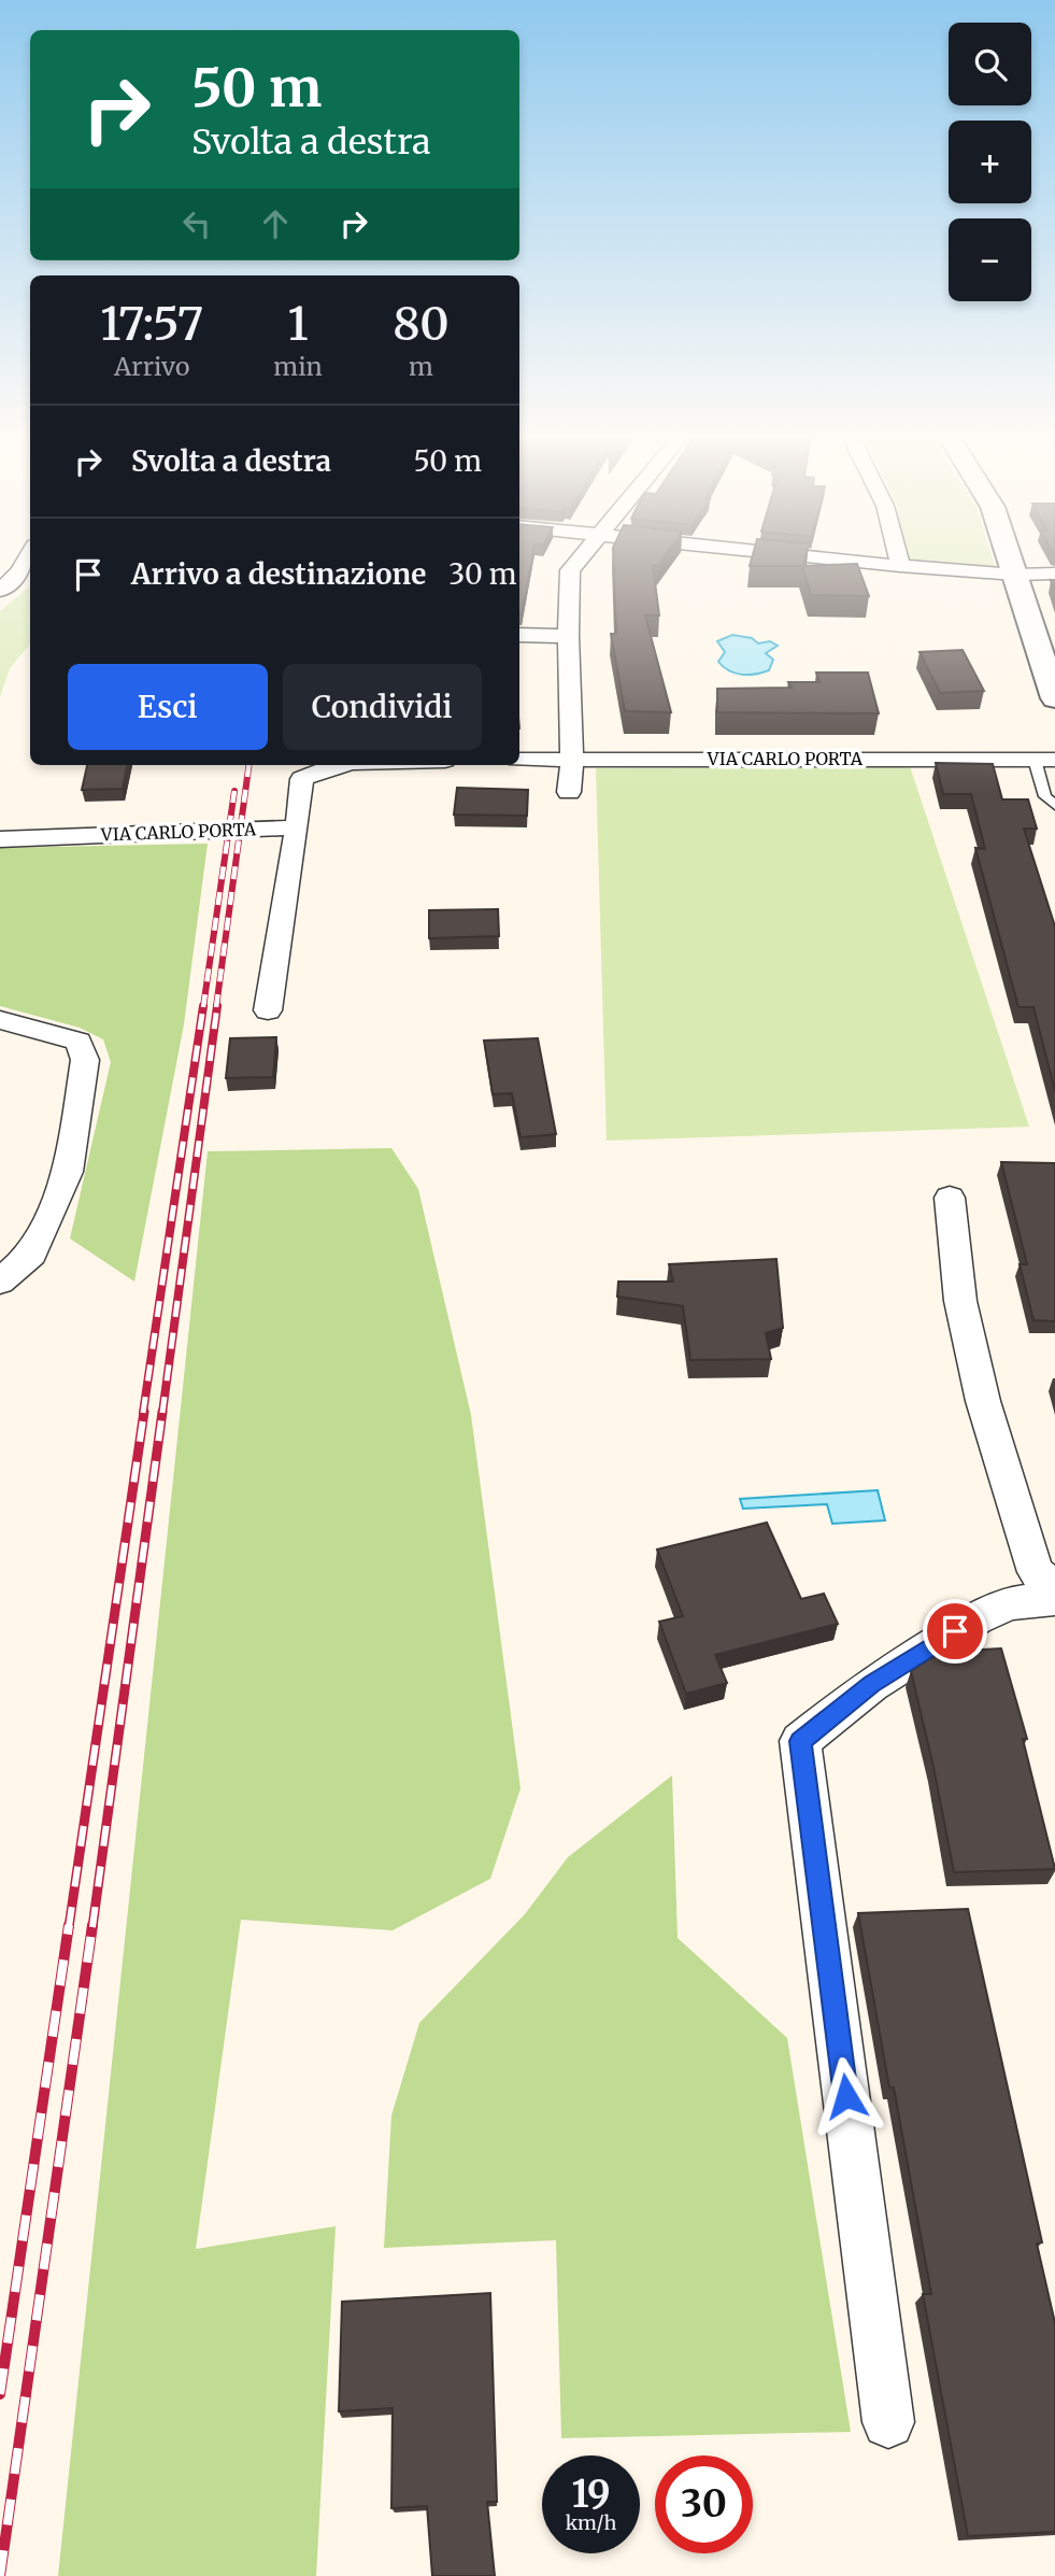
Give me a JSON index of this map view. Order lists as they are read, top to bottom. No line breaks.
{"streets":{"street":["VIA CARLO PORTA"]},"page":{"map_buttons":["+","−"],"turn":["50 m","Svolta a destra"],"eta":["17:57","Arrivo","1","min","80","m"],"list":[{"name":"Svolta a destra","value":"50 m"},{"name":"Arrivo a destinazione","value":"30 m"}],"buttons":["Esci","Condividi"],"speed":"19 km/h","limit":"30"}}
